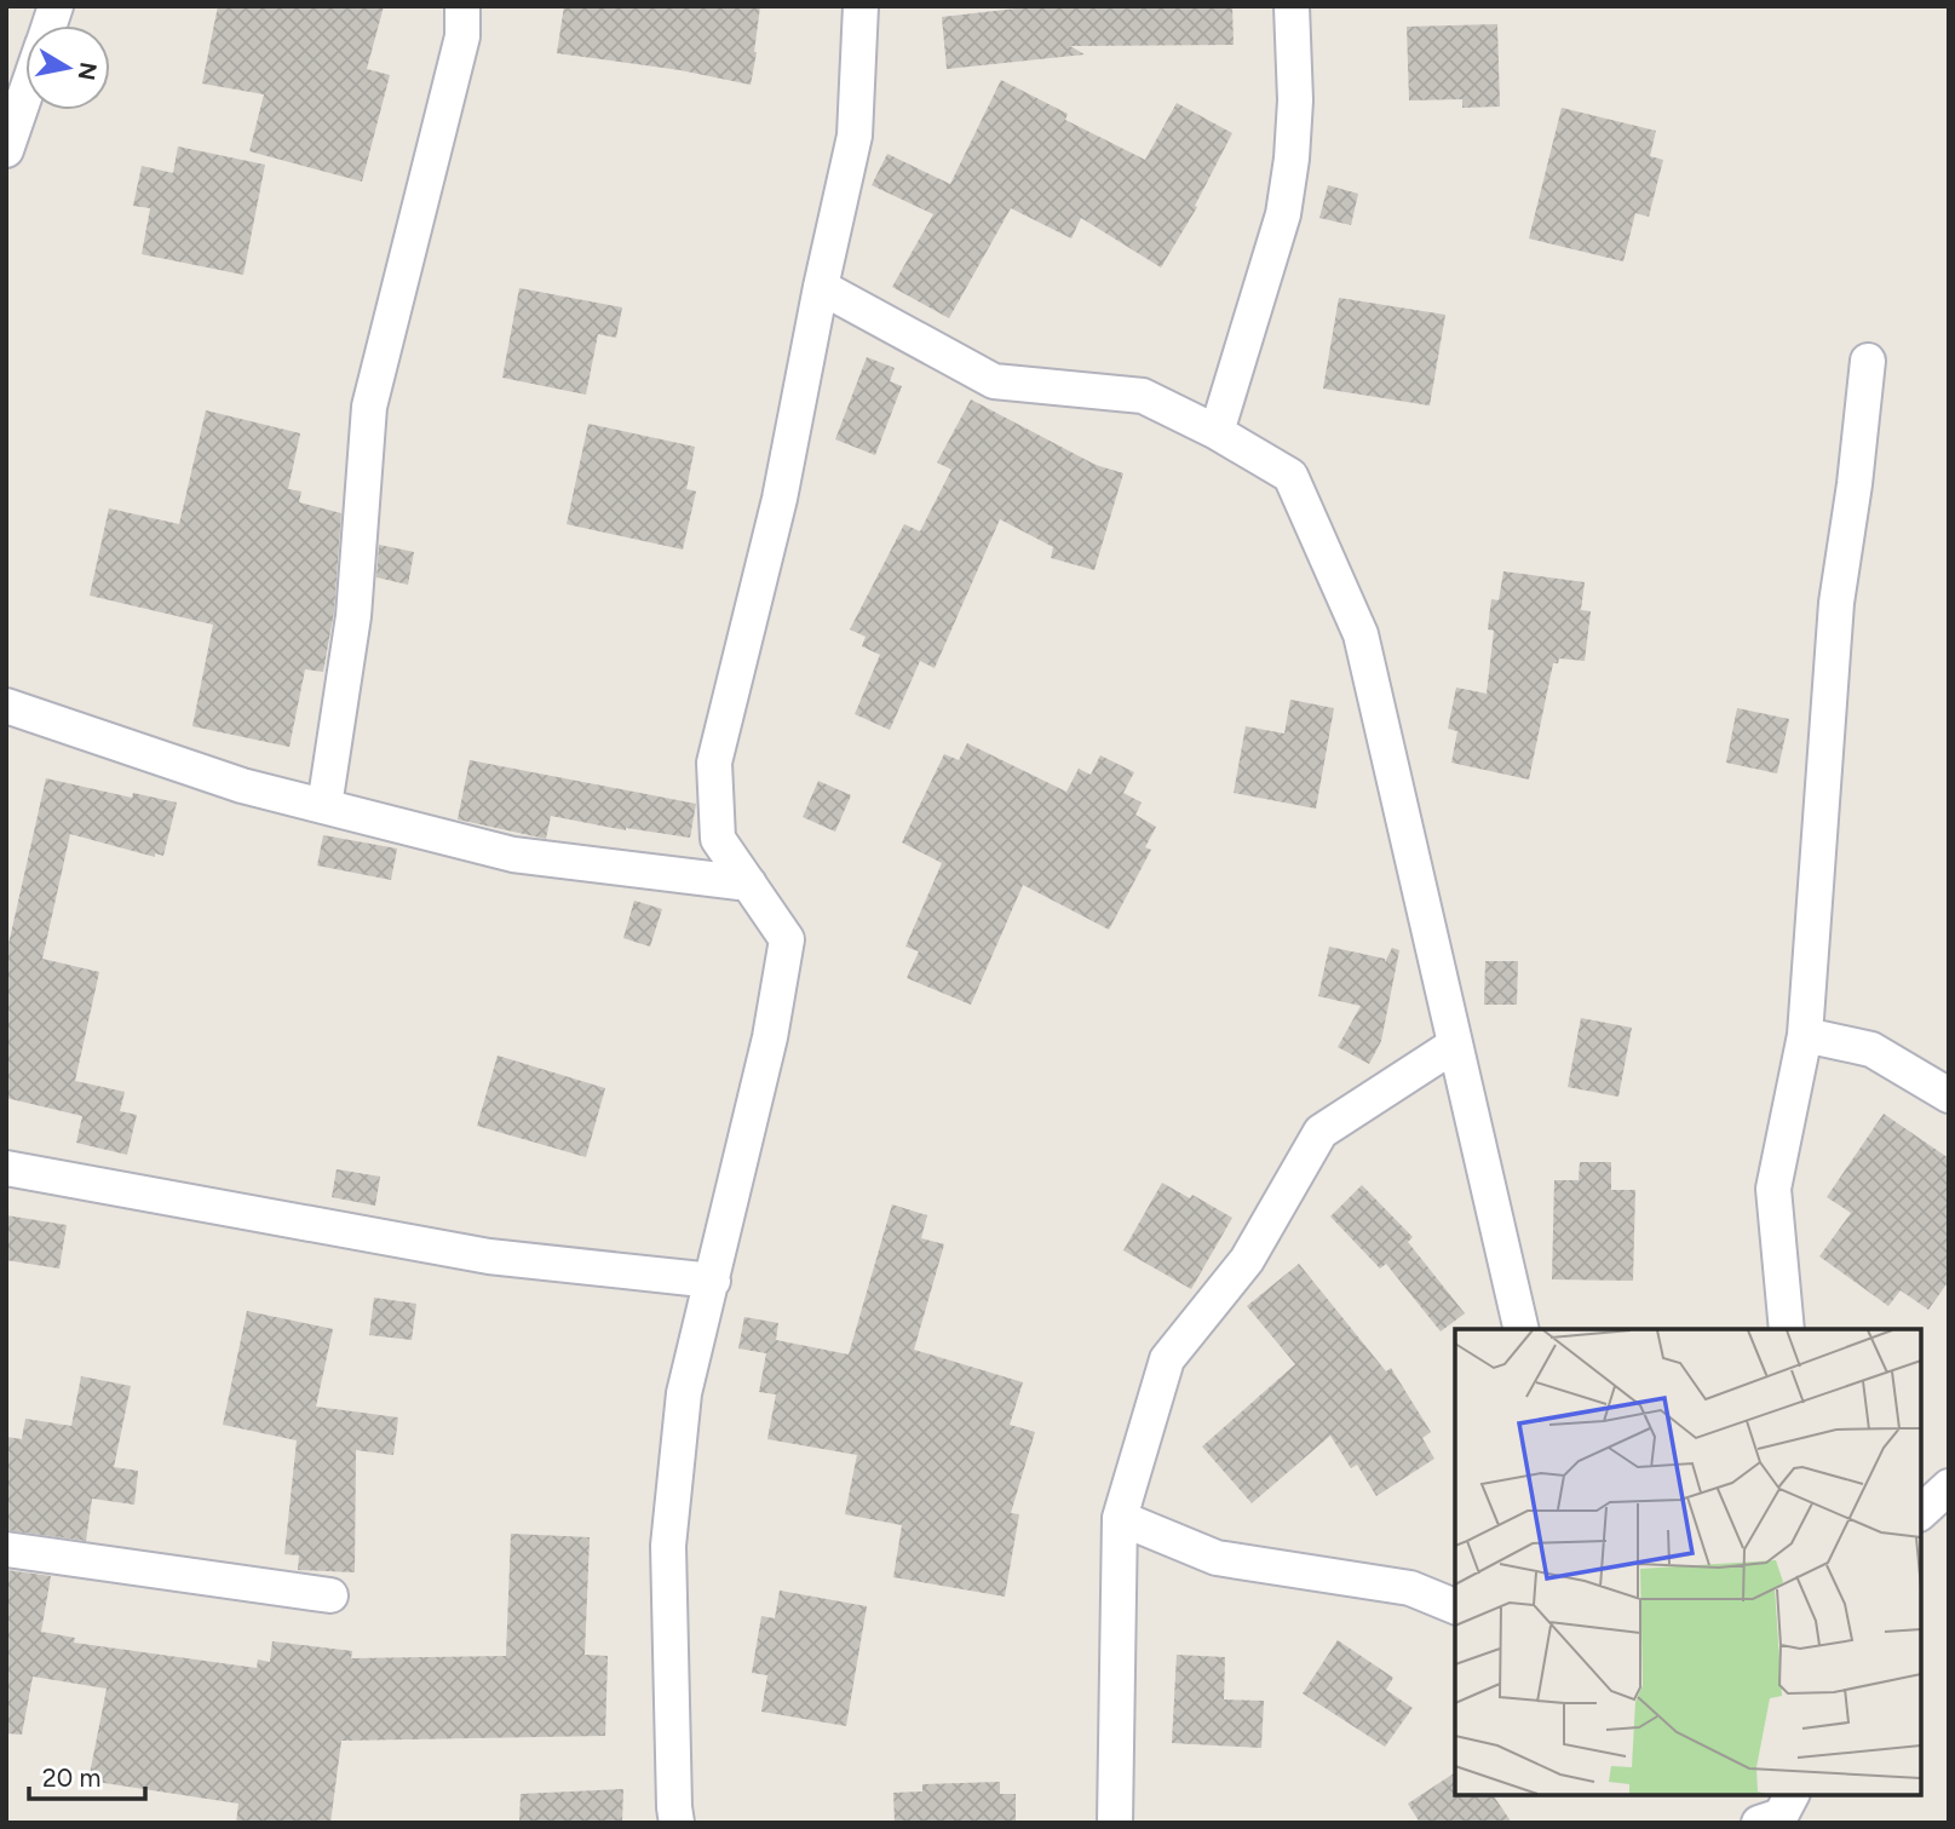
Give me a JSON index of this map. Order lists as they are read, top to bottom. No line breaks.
{"scale_bar":"20 m","north":"right"}
